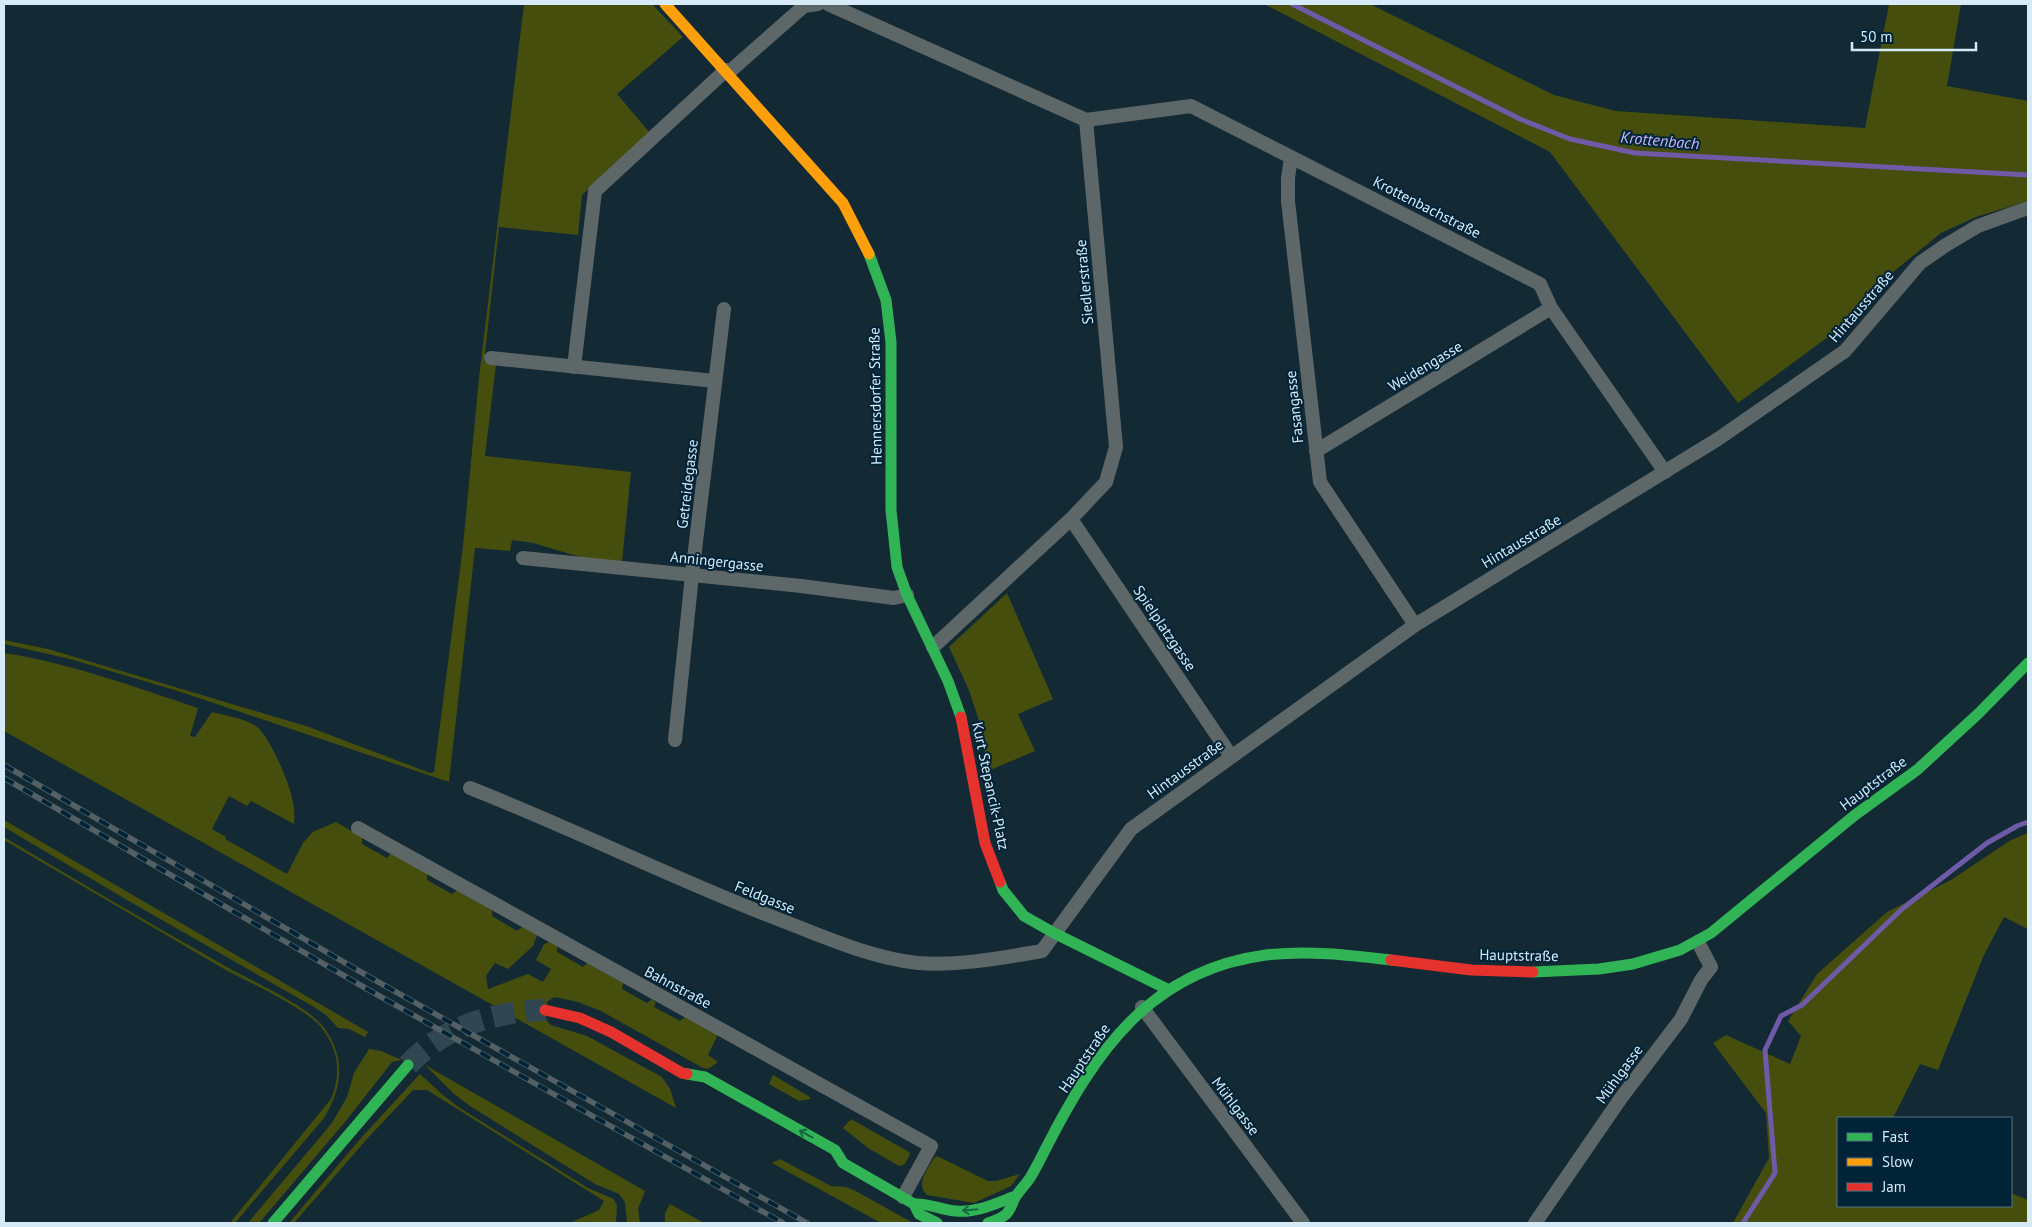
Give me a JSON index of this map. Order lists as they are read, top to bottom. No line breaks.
{"streets":{"main road":["Hennersdorfer Straße","Hauptstraße","Kurt Stepancik-Platz"],"street":["Krottenbachstraße","Siedlerstraße","Hintausstraße","Weidengasse","Fasangasse","Getreidegasse","Anningergasse","Spielplatzgasse","Feldgasse","Bahnstraße","Mühlgasse"]},"crossings":[["Krottenbachstraße","Siedlerstraße"],["Krottenbachstraße","Hintausstraße"],["Krottenbachstraße","Weidengasse"],["Krottenbachstraße","Fasangasse"],["Siedlerstraße","Hennersdorfer Straße"],["Siedlerstraße","Spielplatzgasse"],["Siedlerstraße","Kurt Stepancik-Platz"],["Hintausstraße","Fasangasse"],["Hintausstraße","Spielplatzgasse"],["Hintausstraße","Kurt Stepancik-Platz"],["Hintausstraße","Feldgasse"],["Weidengasse","Fasangasse"],["Hennersdorfer Straße","Anningergasse"],["Hennersdorfer Straße","Kurt Stepancik-Platz"],["Getreidegasse","Anningergasse"],["Hauptstraße","Kurt Stepancik-Platz"],["Hauptstraße","Mühlgasse"],["Kurt Stepancik-Platz","Feldgasse"]],"water":["Krottenbach"],"legend":["Fast","Slow","Jam"],"scale_bar":"50 m"}
